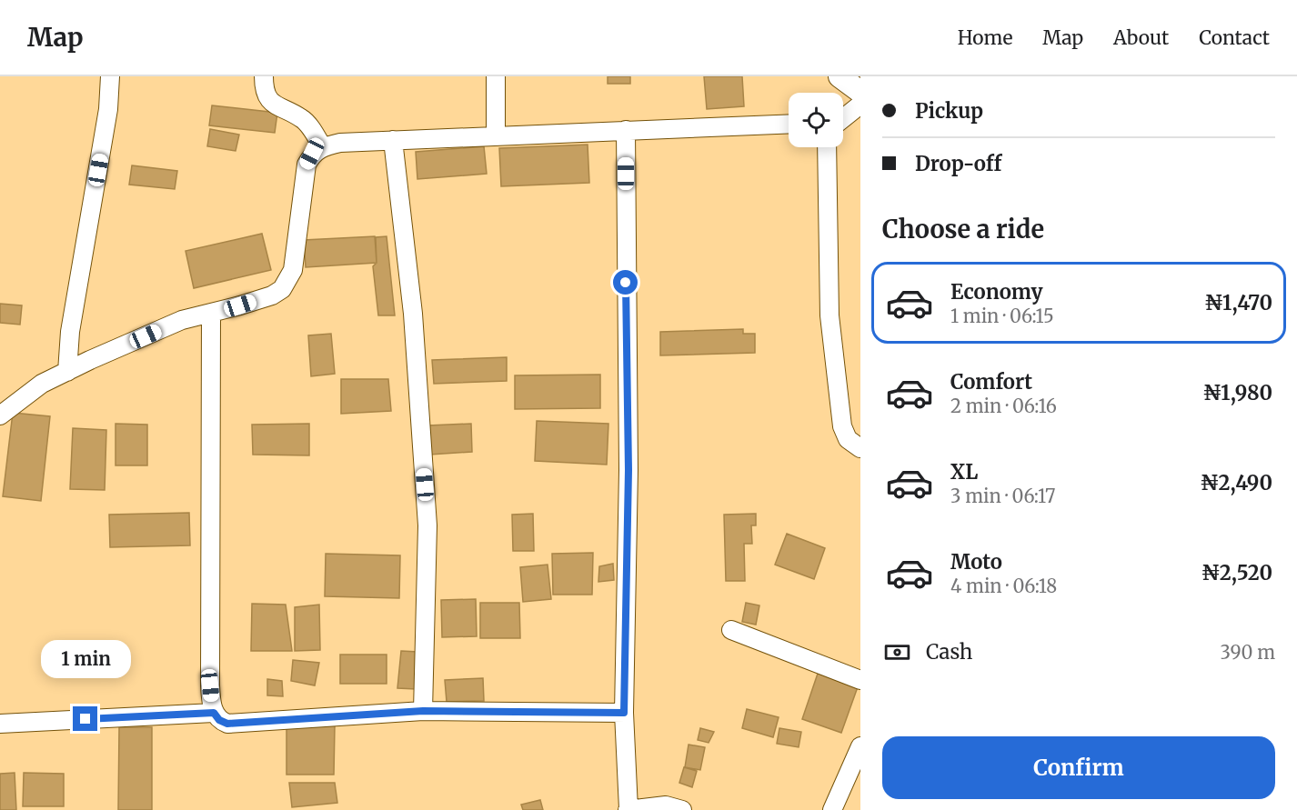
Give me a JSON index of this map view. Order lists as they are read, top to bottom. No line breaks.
{"page":{"header":"Map","nav":["Home","Map","About","Contact"],"banner":["Pickup","Drop-off"],"heading":"Choose a ride","list":[{"name":"Economy","note":"1 min · 06:15","value":"₦1,470"},{"name":"Comfort","note":"2 min · 06:16","value":"₦1,980"},{"name":"XL","note":"3 min · 06:17","value":"₦2,490"},{"name":"Moto","note":"4 min · 06:18","value":"₦2,520"}],"pay":["Cash","390 m"],"bubble":"1 min","buttons":"Confirm"}}
